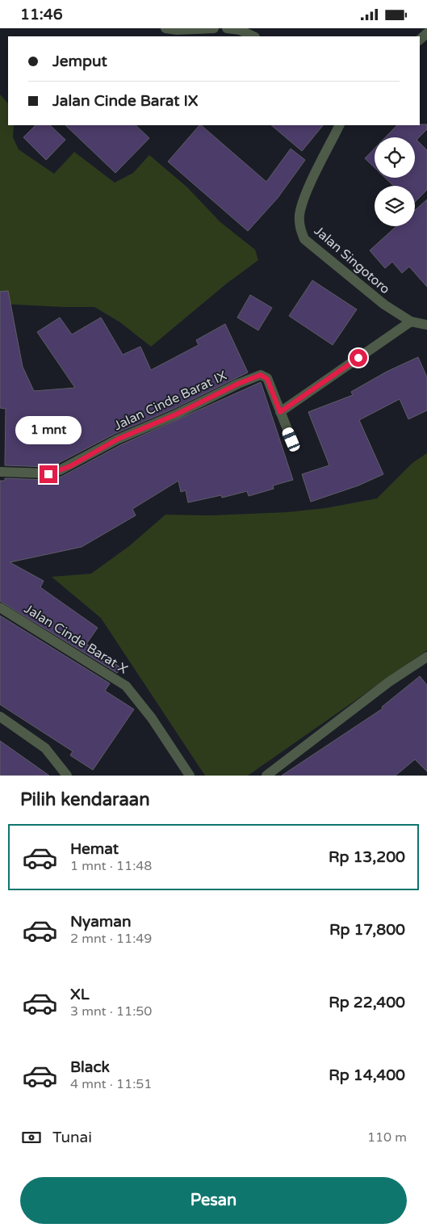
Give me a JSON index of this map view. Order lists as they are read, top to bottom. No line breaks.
{"streets":{"street":["Jalan Singotoro","Jalan Cinde Barat IX","Jalan Cinde Barat X"]},"page":{"status":"11:46","banner":["Jemput","Jalan Cinde Barat IX"],"bubble":"1 mnt","heading":"Pilih kendaraan","list":[{"name":"Hemat","note":"1 mnt · 11:48","value":"Rp 13,200"},{"name":"Nyaman","note":"2 mnt · 11:49","value":"Rp 17,800"},{"name":"XL","note":"3 mnt · 11:50","value":"Rp 22,400"},{"name":"Black","note":"4 mnt · 11:51","value":"Rp 14,400"}],"pay":["Tunai","110 m"],"buttons":"Pesan"}}
